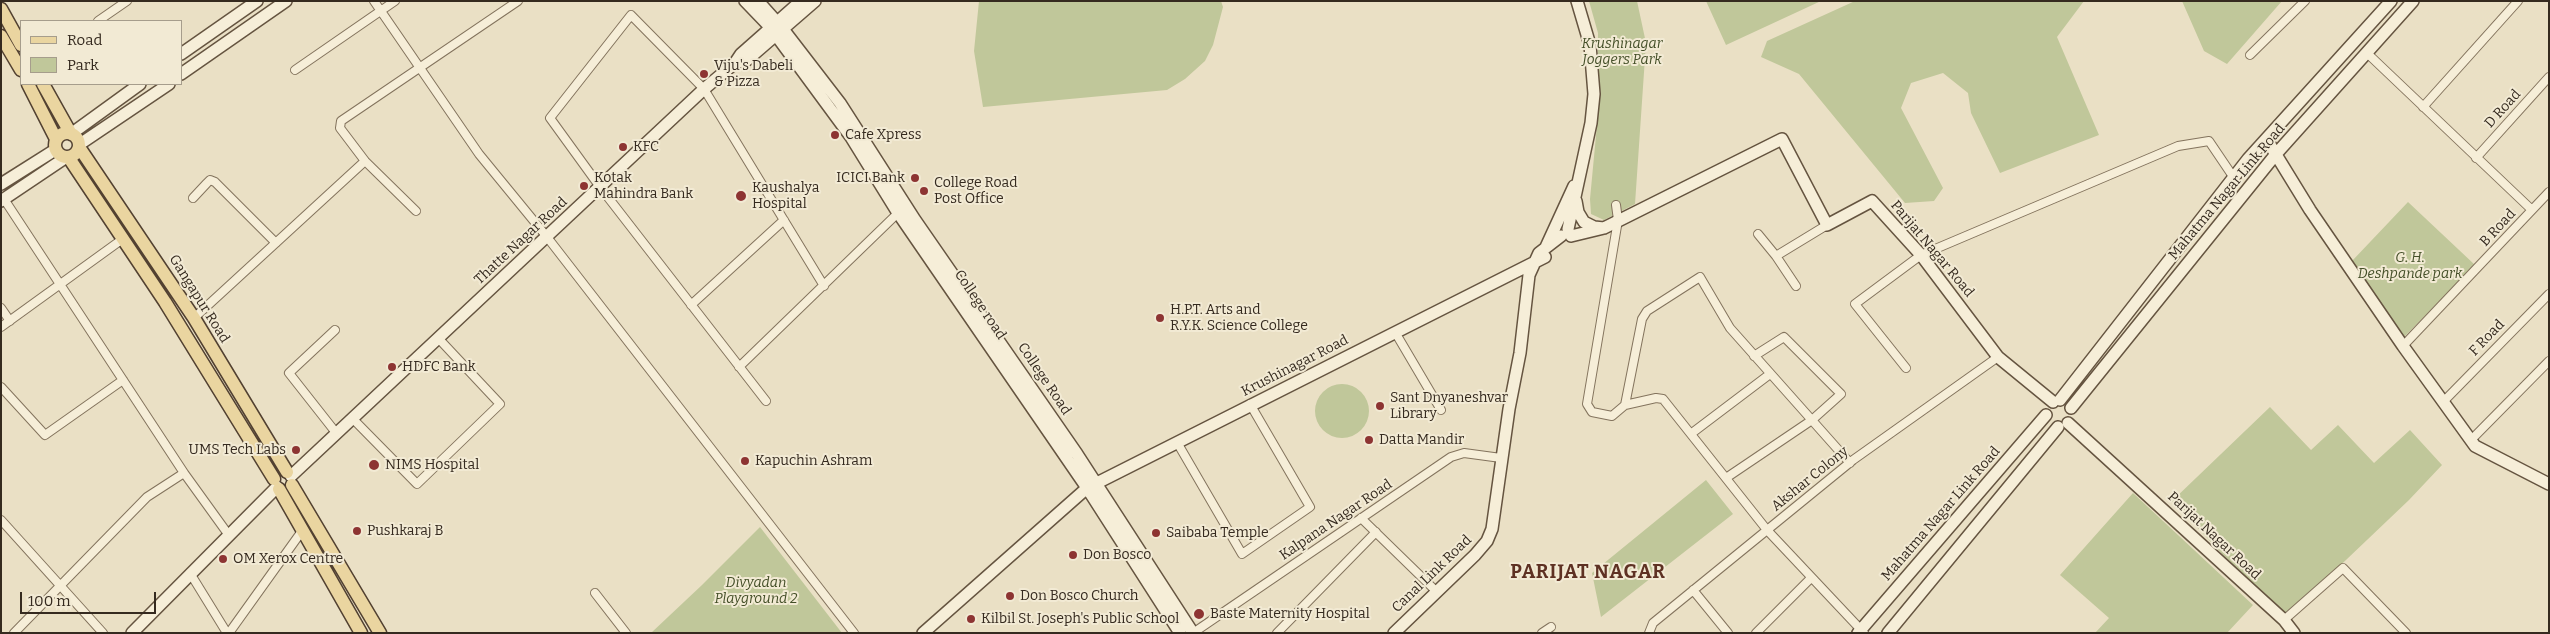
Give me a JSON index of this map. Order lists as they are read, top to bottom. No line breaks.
{"streets":{"main road":["Gangapur Road"],"street":["D Road","Mahatma Nagar Link Road","B Road","Thatte Nagar Road","Parijat Nagar Road","College road","F Road","Krushinagar Road","College Road","Akshar Colony","Kalpana Nagar Road","Canal Link Road"]},"crossings":[["Mahatma Nagar Link Road","Parijat Nagar Road"],["Thatte Nagar Road","Gangapur Road"],["Thatte Nagar Road","College road"],["Thatte Nagar Road","College Road"],["Parijat Nagar Road","Akshar Colony"],["College road","Krushinagar Road"],["College road","College Road"],["Krushinagar Road","College Road"],["College Road","Kalpana Nagar Road"],["Kalpana Nagar Road","Canal Link Road"]],"districts":["PARIJAT NAGAR"],"parks":["Krushinagar Joggers Park","G. H. Deshpande park","Divyadan Playground 2"],"places":["Viju's Dabeli & Pizza","Cafe Xpress","KFC","ICICI Bank","Kotak Mahindra Bank","College Road Post Office","Kaushalya Hospital","H.P.T. Arts and R.Y.K. Science College","HDFC Bank","Sant Dnyaneshvar Library","Datta Mandir","UMS Tech Labs","Kapuchin Ashram","NIMS Hospital","Pushkaraj B","Saibaba Temple","Don Bosco","OM Xerox Centre","Don Bosco Church","Baste Maternity Hospital","Kilbil St. Joseph's Public School"],"legend":["Road","Park"],"scale_bar":"100 m"}
